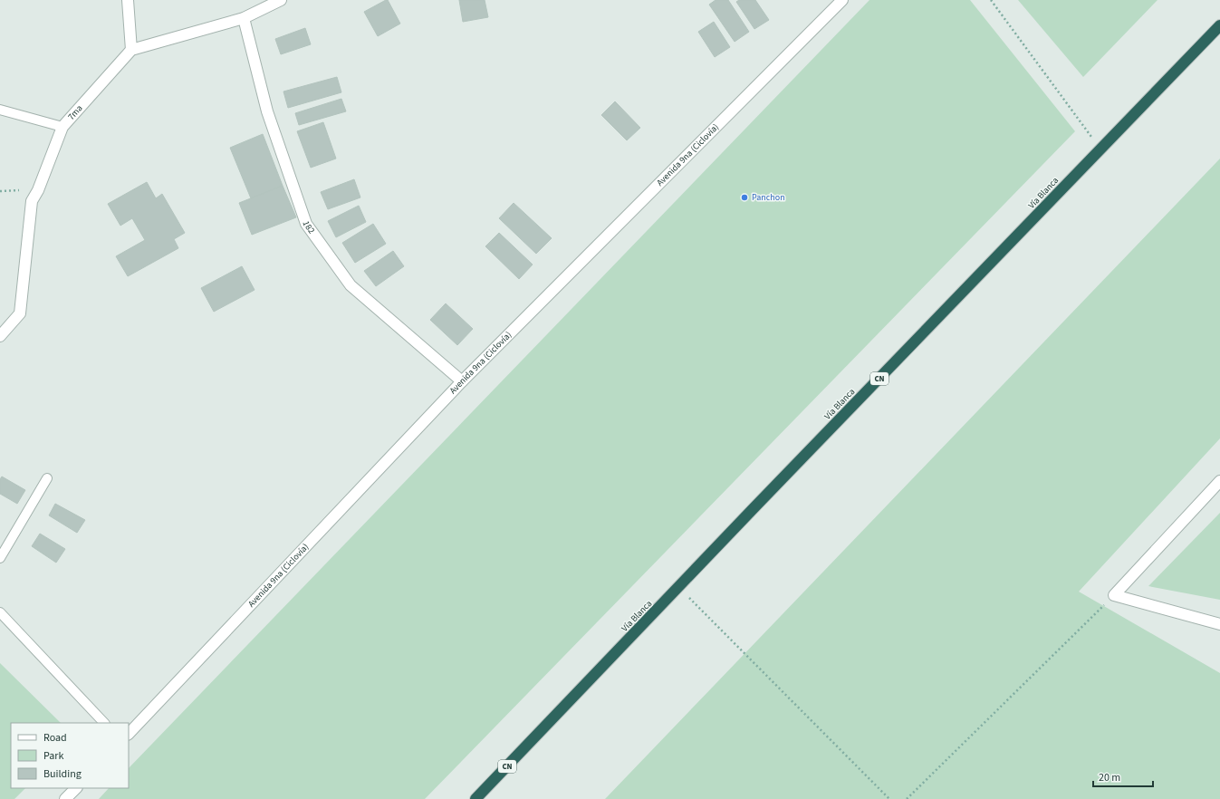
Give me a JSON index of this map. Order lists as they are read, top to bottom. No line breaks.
{"streets":{"highway":["Vía Blanca","CN"],"street":["7ma","Avenida 9na (Ciclovía)","182"]},"crossings":[["Avenida 9na (Ciclovía)","182"]],"places":["Panchon"],"legend":["Road","Park","Building"],"scale_bar":"20 m"}
